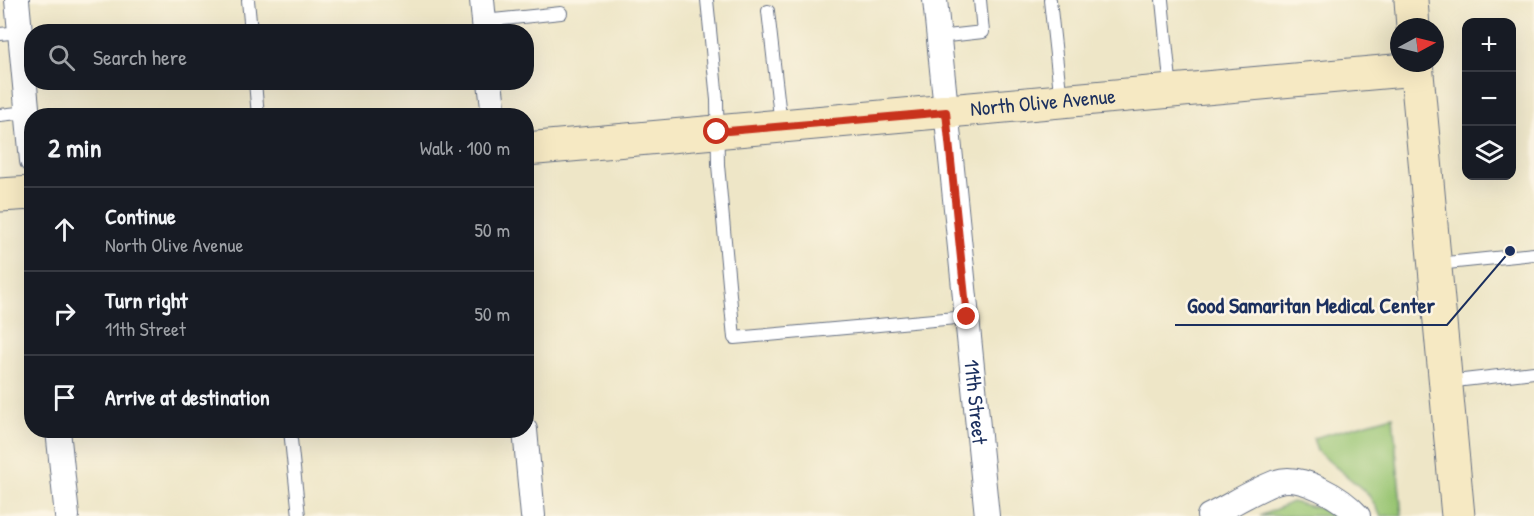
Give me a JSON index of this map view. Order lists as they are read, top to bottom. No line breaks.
{"streets":{"street":["North Olive Avenue","11th Street"]},"crossings":[["North Olive Avenue","11th Street"]],"places":["Good Samaritan Medical Center"],"north":"right","page":{"map_buttons":["+","−"],"search":"Search here","heading":["2 min","Walk · 100 m"],"list":[["Continue","North Olive Avenue","50 m"],["Turn right","11th Street","50 m"],"Arrive at destination"]}}
